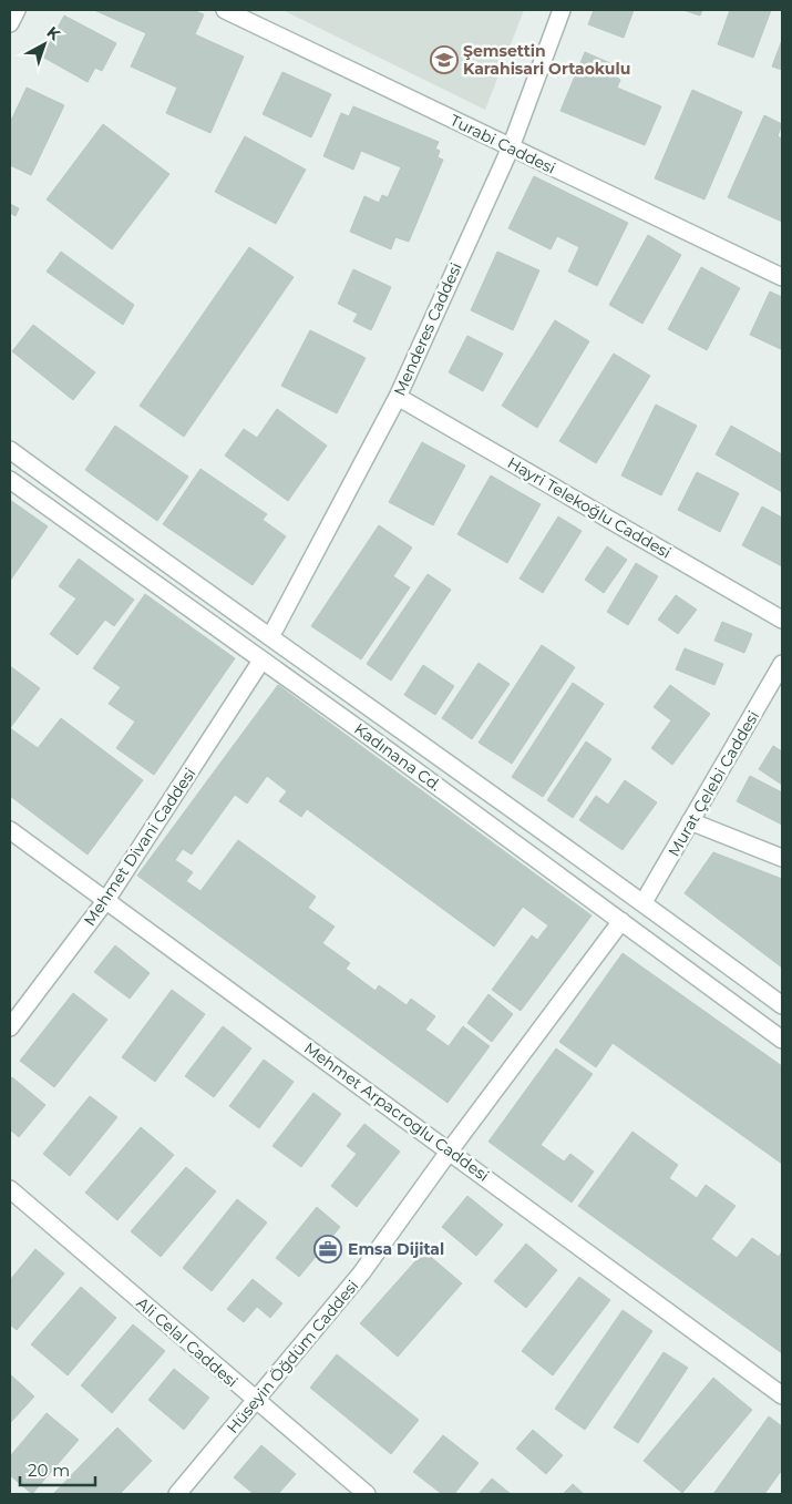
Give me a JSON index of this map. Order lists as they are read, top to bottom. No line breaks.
{"streets":{"street":["Turabi Caddesi","Menderes Caddesi","Hayri Telekoğlu Caddesi","Kadınana Cd.","Murat Çelebi Caddesi","Mehmet Divani Caddesi","Mehmet Arpacroglu Caddesi","Ali Celal Caddesi","Hüseyin Öğdüm Caddesi"]},"crossings":[["Turabi Caddesi","Menderes Caddesi"],["Menderes Caddesi","Hayri Telekoğlu Caddesi"],["Menderes Caddesi","Kadınana Cd."],["Kadınana Cd.","Murat Çelebi Caddesi"],["Kadınana Cd.","Mehmet Divani Caddesi"],["Kadınana Cd.","Hüseyin Öğdüm Caddesi"],["Mehmet Divani Caddesi","Mehmet Arpacroglu Caddesi"],["Mehmet Arpacroglu Caddesi","Hüseyin Öğdüm Caddesi"],["Ali Celal Caddesi","Hüseyin Öğdüm Caddesi"]],"places":{"school or university":["Şemsettin Karahisari Ortaokulu"],"office":["Emsa Dijital"]},"scale_bar":"20 m","north":"top right"}
